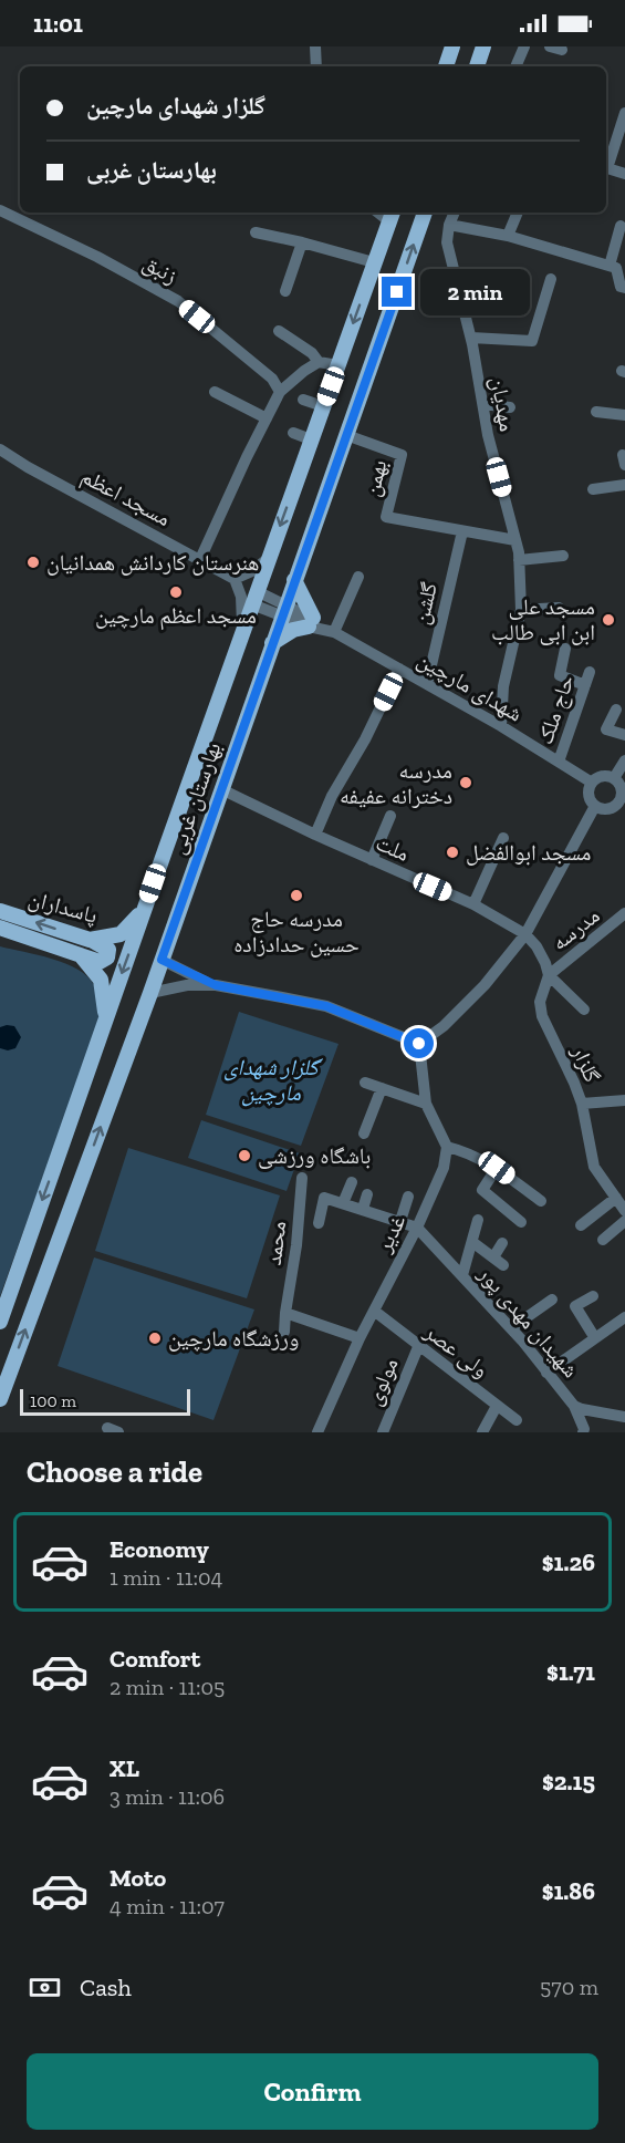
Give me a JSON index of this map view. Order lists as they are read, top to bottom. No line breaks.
{"streets":{"main road":["بهارستان غربی","پاسداران"],"street":["زنبق","مهدیان","بهمن","مسجد اعظم","گلشن","شهدای مارچین","حاج ملک","ملت","مدرسه","گلزار","غدیر","محمد","شهیدان مهدی پور","ولی عصر","مولوی"]},"crossings":[["مهدیان","بهمن"],["مهدیان","شهدای مارچین"],["بهمن","گلشن"],["بهمن","بهارستان غربی"],["گلشن","شهدای مارچین"],["شهدای مارچین","حاج ملک"],["شهدای مارچین","بهارستان غربی"],["بهارستان غربی","ملت"],["بهارستان غربی","پاسداران"],["مدرسه","گلزار"],["غدیر","شهیدان مهدی پور"],["غدیر","ولی عصر"],["ولی عصر","مولوی"]],"parks":["گلزار شهدای مارچین"],"places":["هنرستان کاردانش همدانیان","مسجد اعظم مارچین","مسجد علی ابن ابی طالب","مدرسه دخترانه عفیفه","مسجد ابوالفضل","مدرسه حاج حسین حدادزاده","باشگاه ورزشی","ورزشگاه مارچین"],"scale_bar":"100 m","page":{"status":"11:01","banner":["گلزار شهدای مارچین","بهارستان غربی"],"bubble":"2 min","scale":"100 m","heading":"Choose a ride","list":[{"name":"Economy","note":"1 min · 11:04","value":"$1.26"},{"name":"Comfort","note":"2 min · 11:05","value":"$1.71"},{"name":"XL","note":"3 min · 11:06","value":"$2.15"},{"name":"Moto","note":"4 min · 11:07","value":"$1.86"}],"pay":["Cash","570 m"],"buttons":"Confirm"}}
